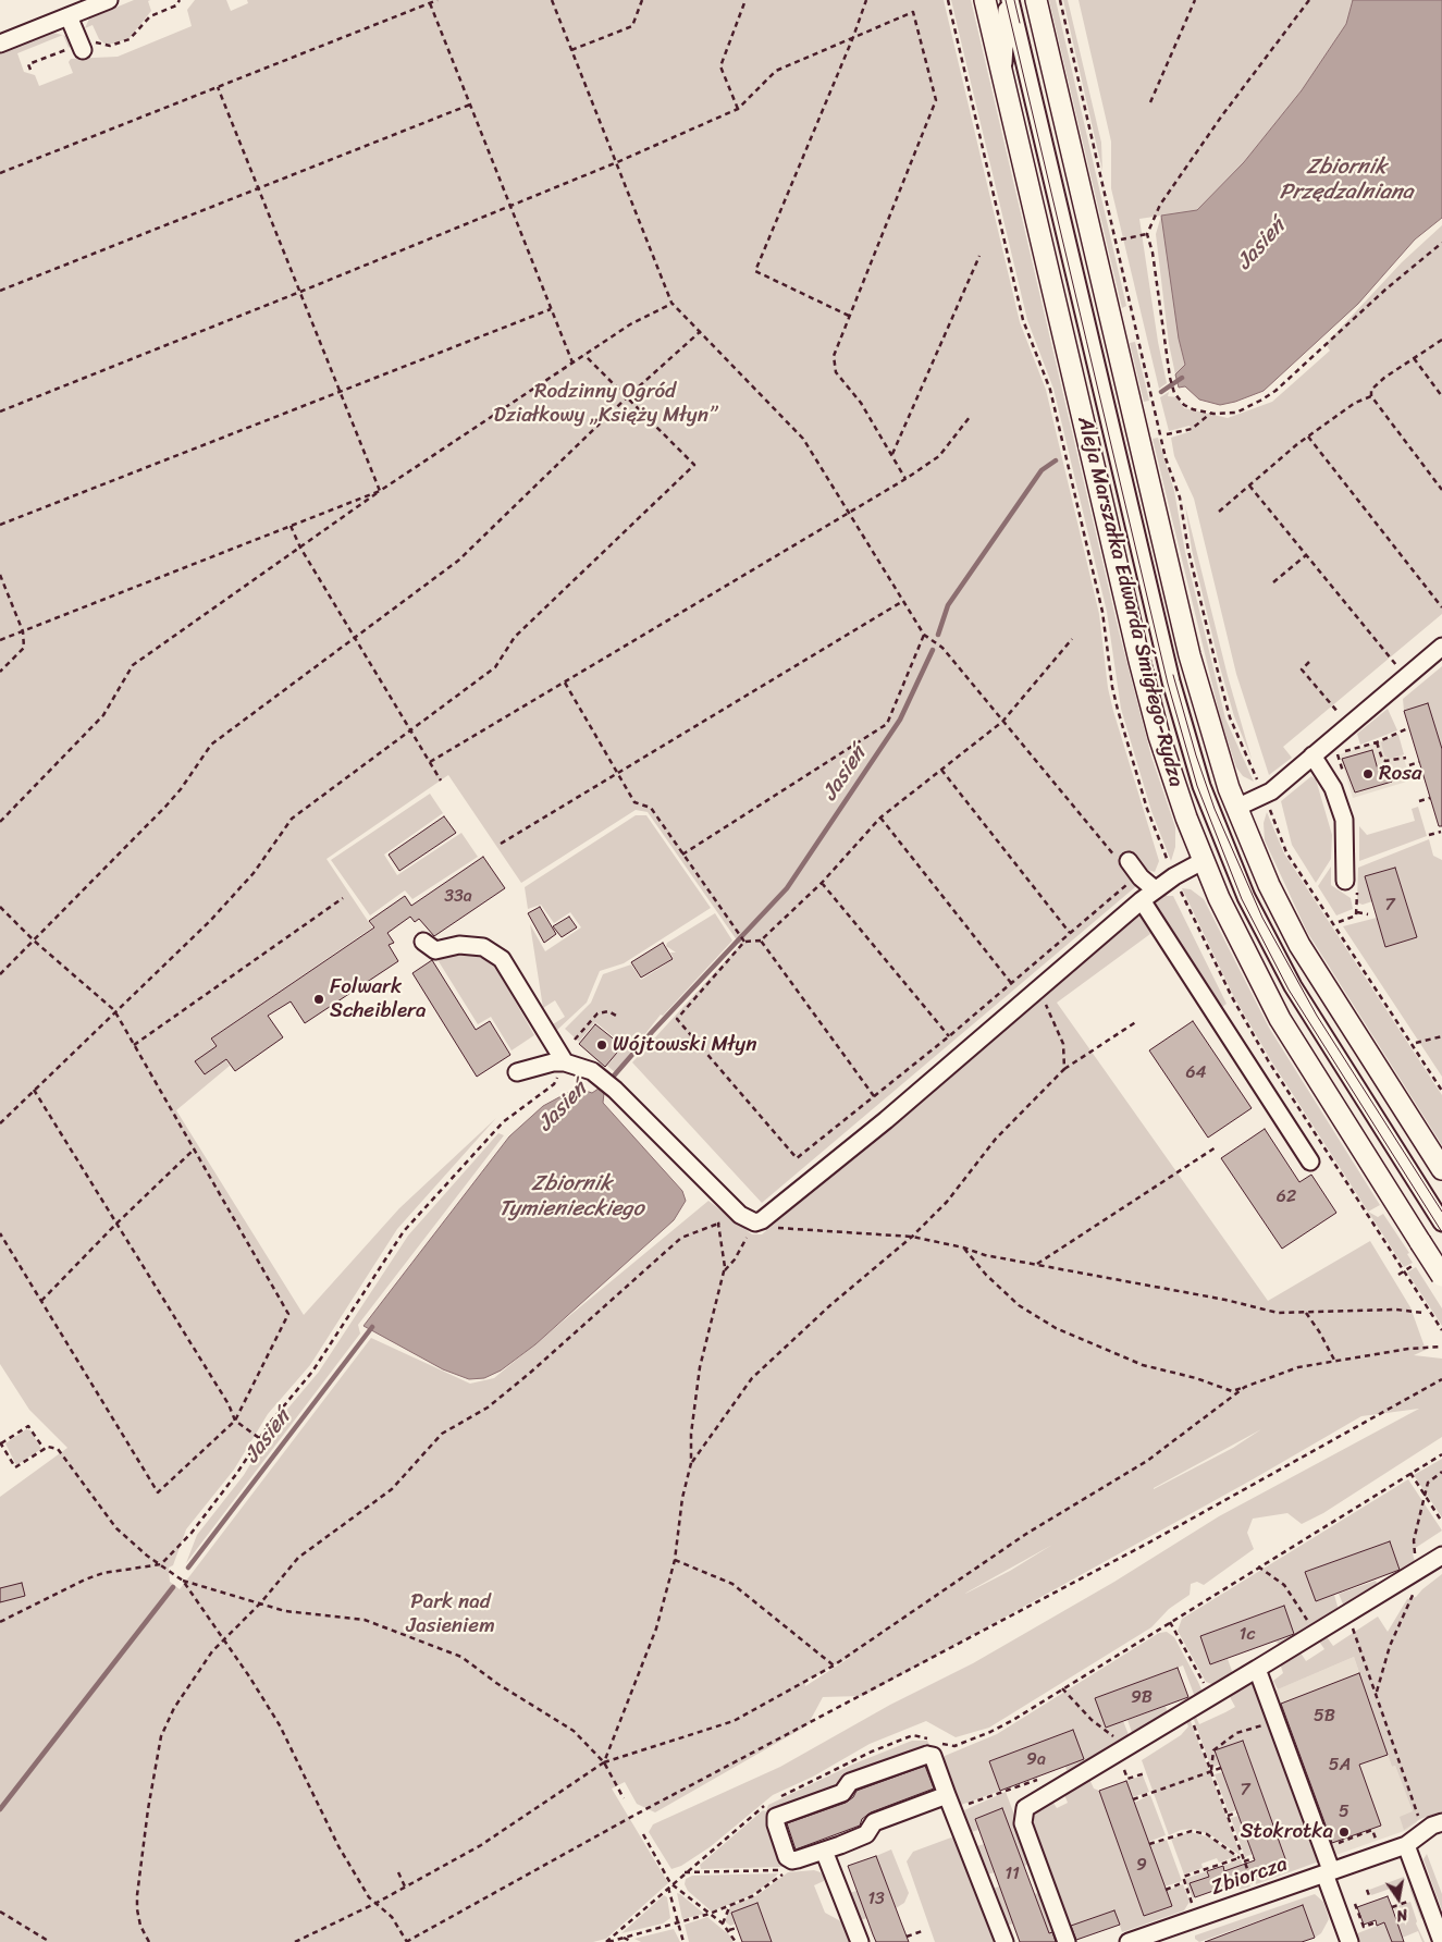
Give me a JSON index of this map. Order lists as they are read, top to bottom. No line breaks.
{"streets":{"main road":["Aleja Marszałka Edwarda Śmigłego-Rydza"],"street":["Zbiorcza"]},"water":["Zbiornik Przędzalniana","Jasień","Zbiornik Tymienieckiego"],"parks":["Rodzinny Ogród Działkowy „Księży Młyn”","Park nad Jasieniem"],"places":["Rosa","Folwark Scheiblera","Wójtowski Młyn","Stokrotka"],"house_numbers":["33a","7","64","62","1c","9B","5B","9a","5A","7","5","9","11","13"],"north":"bottom"}
